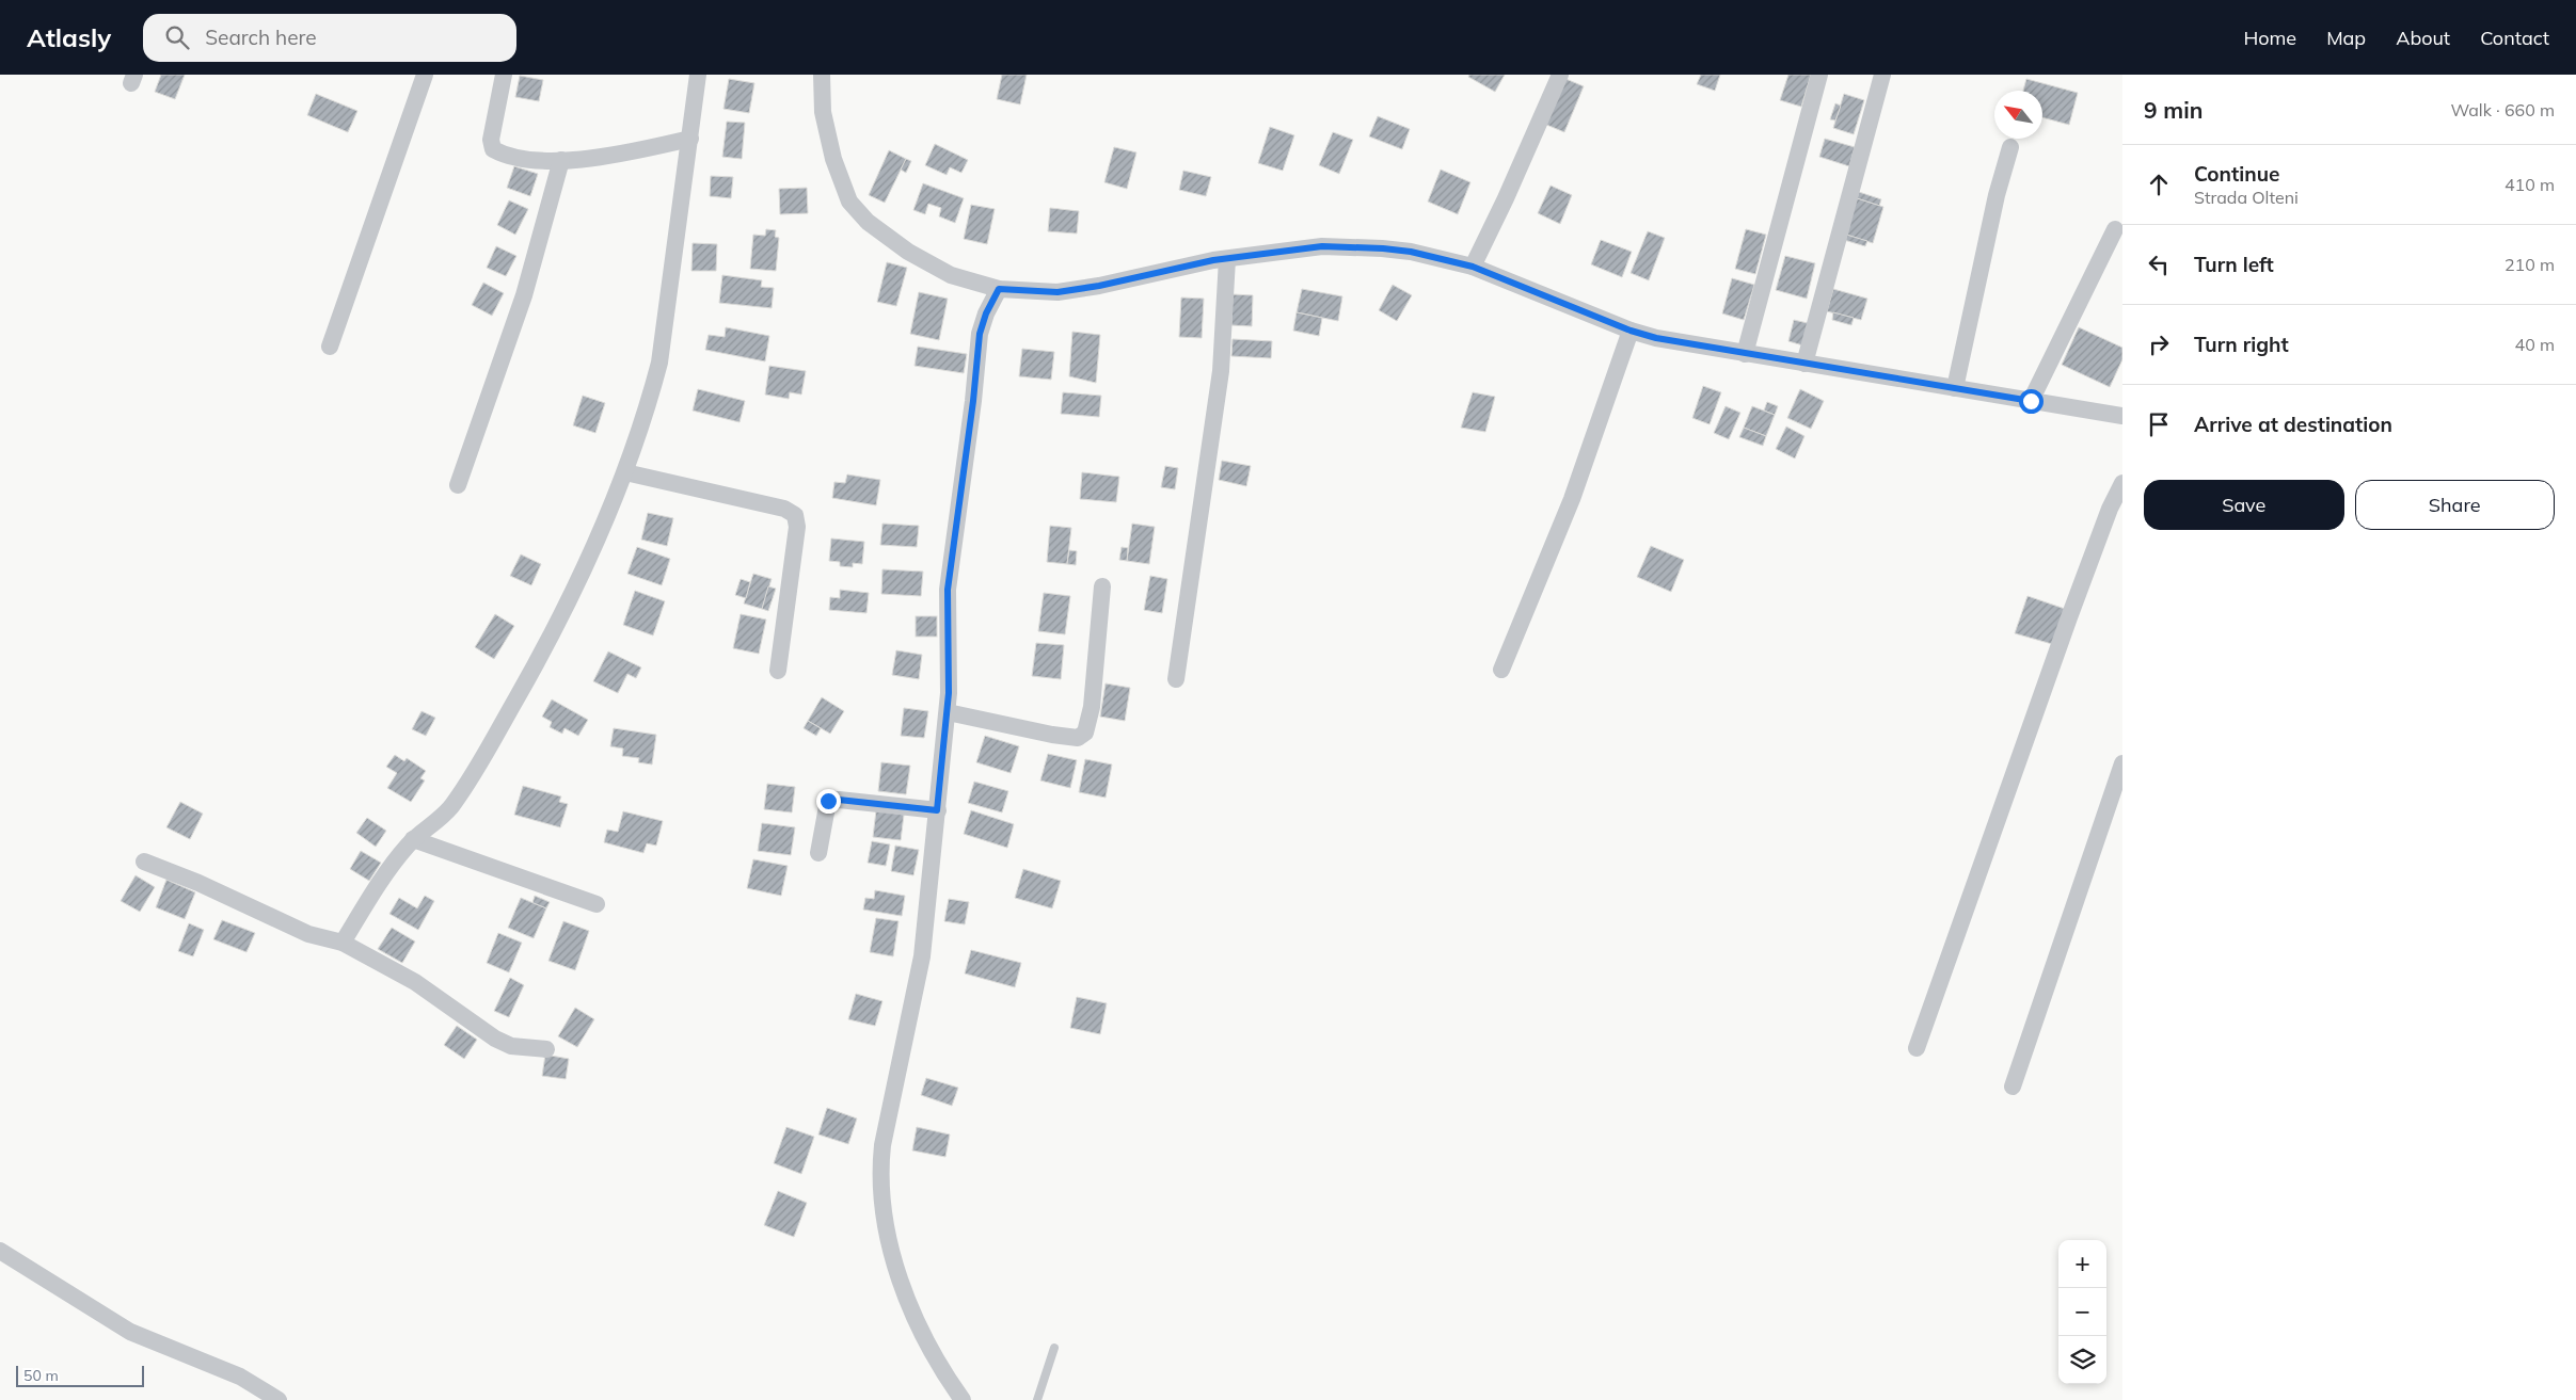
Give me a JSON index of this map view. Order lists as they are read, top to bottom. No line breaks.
{"scale_bar":"50 m","north":"top left","page":{"header":"Atlasly","search":"Search here","nav":["Home","Map","About","Contact"],"heading":["9 min","Walk · 660 m"],"list":[["Continue","Strada Olteni","410 m"],["Turn left","210 m"],["Turn right","40 m"],"Arrive at destination"],"buttons":["Save","Share"],"map_buttons":["+","−"],"scale":"50 m"}}
